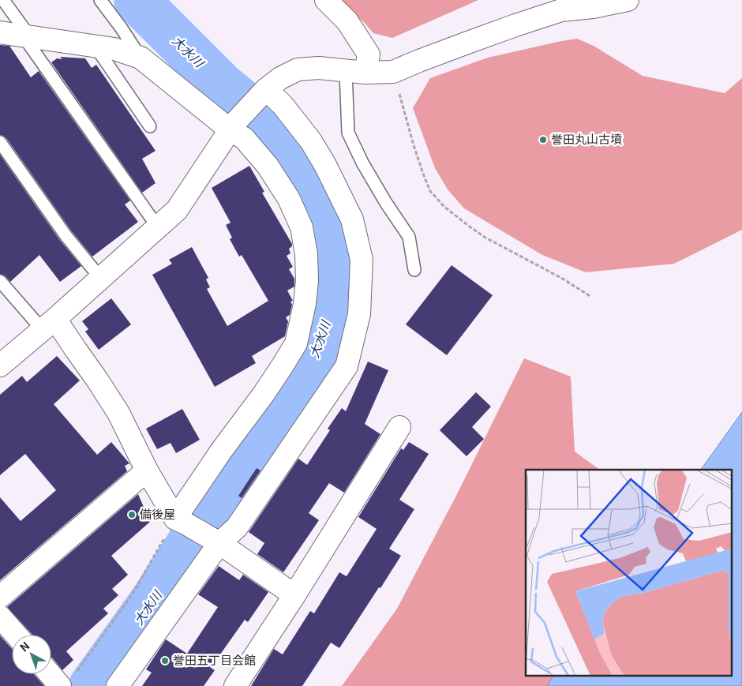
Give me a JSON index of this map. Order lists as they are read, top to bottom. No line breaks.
{"water":["大水川"],"places":["誉田丸山古墳","備後屋","誉田五丁目会館"],"north":"top left"}
